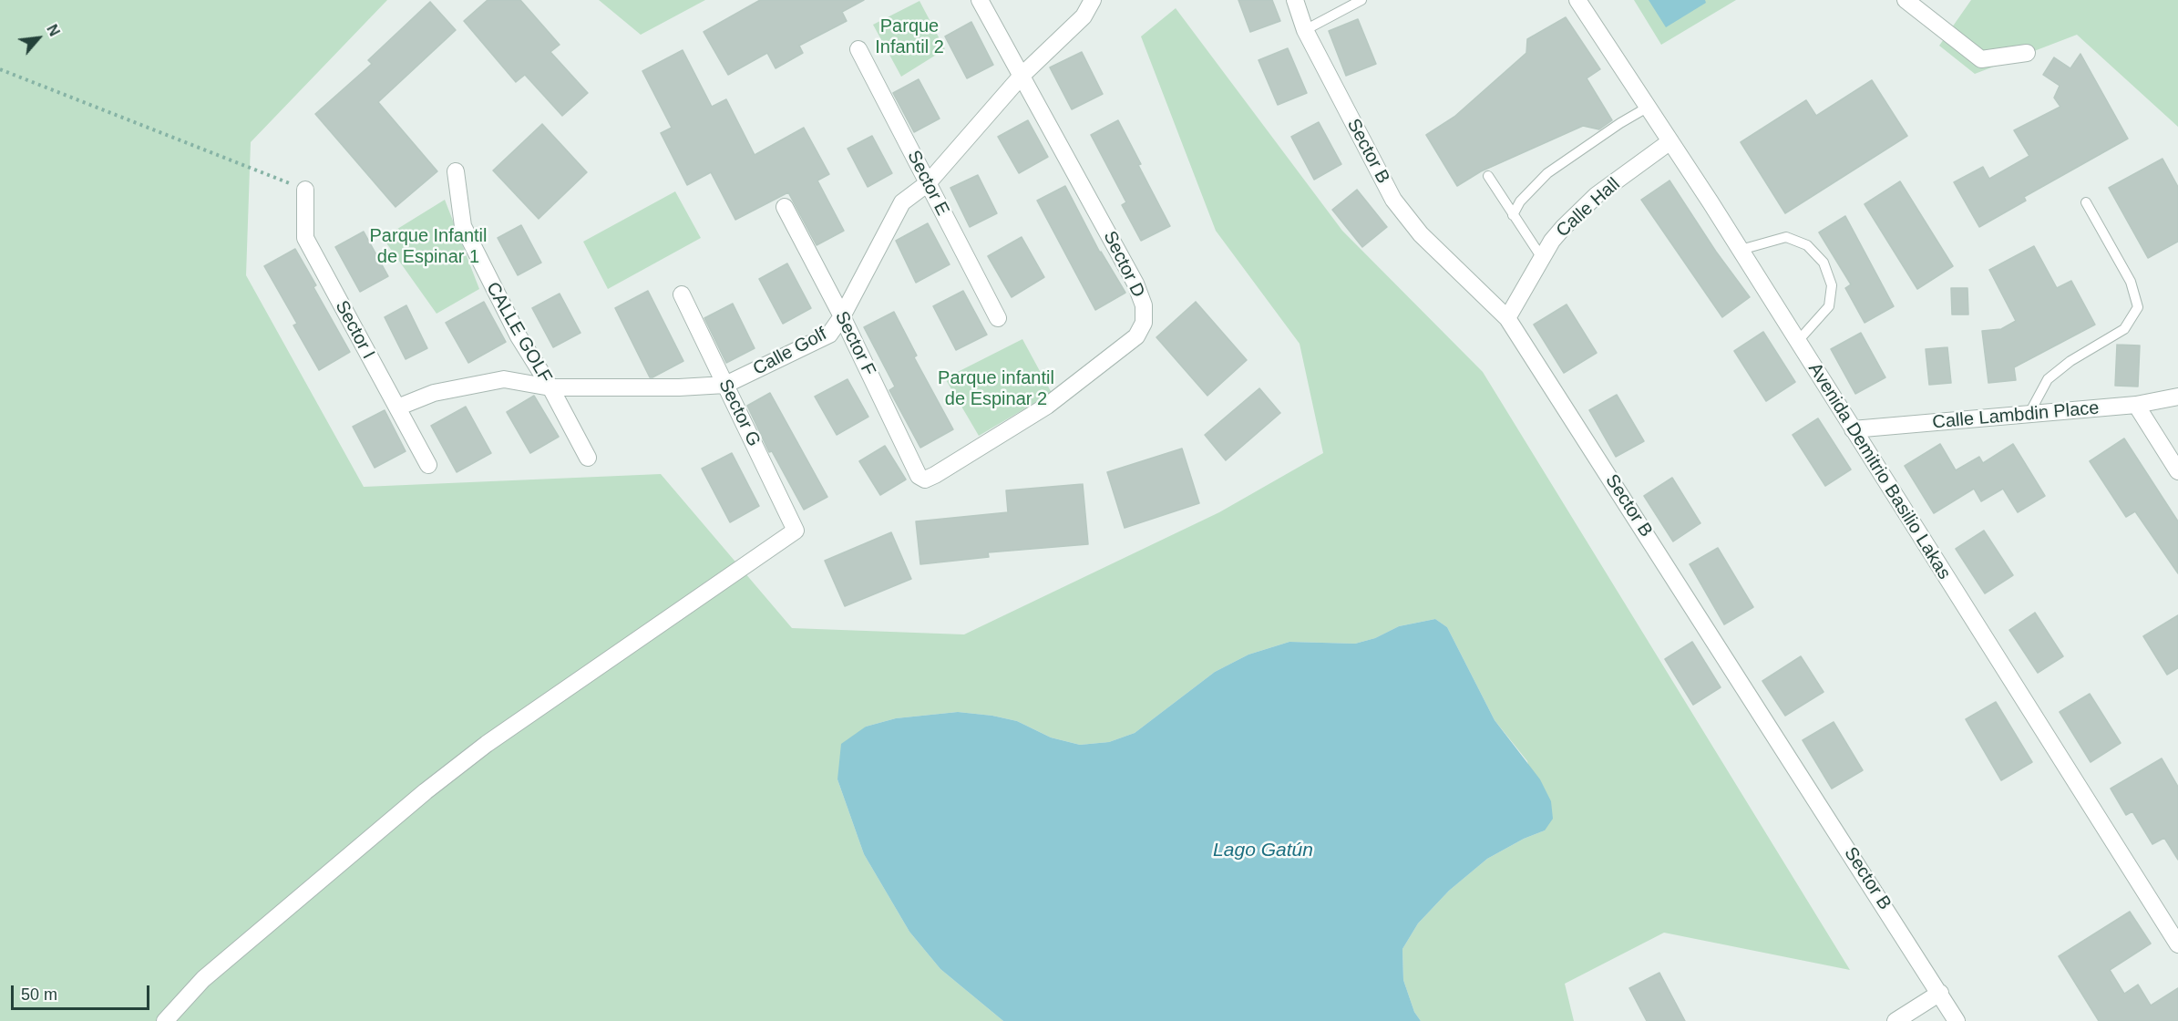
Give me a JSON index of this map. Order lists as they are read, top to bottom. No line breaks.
{"streets":{"street":["Sector B","Sector E","Calle Hall","Sector D","Sector I","CALLE GOLF","Sector F","Calle Golf","Sector G","Calle Lambdin Place","Avenida Demitrio Basilio Lakas"]},"crossings":[["Sector B","Calle Hall"],["Sector E","Calle Golf"],["Calle Hall","Avenida Demitrio Basilio Lakas"],["Sector D","Sector F"],["Sector D","Calle Golf"],["Sector I","Calle Golf"],["CALLE GOLF","Calle Golf"],["Sector F","Calle Golf"],["Calle Golf","Sector G"],["Calle Lambdin Place","Avenida Demitrio Basilio Lakas"]],"water":["Lago Gatún"],"parks":["Parque Infantil 2","Parque Infantil de Espinar 1","Parque infantil de Espinar 2"],"scale_bar":"50 m","north":"top right"}
